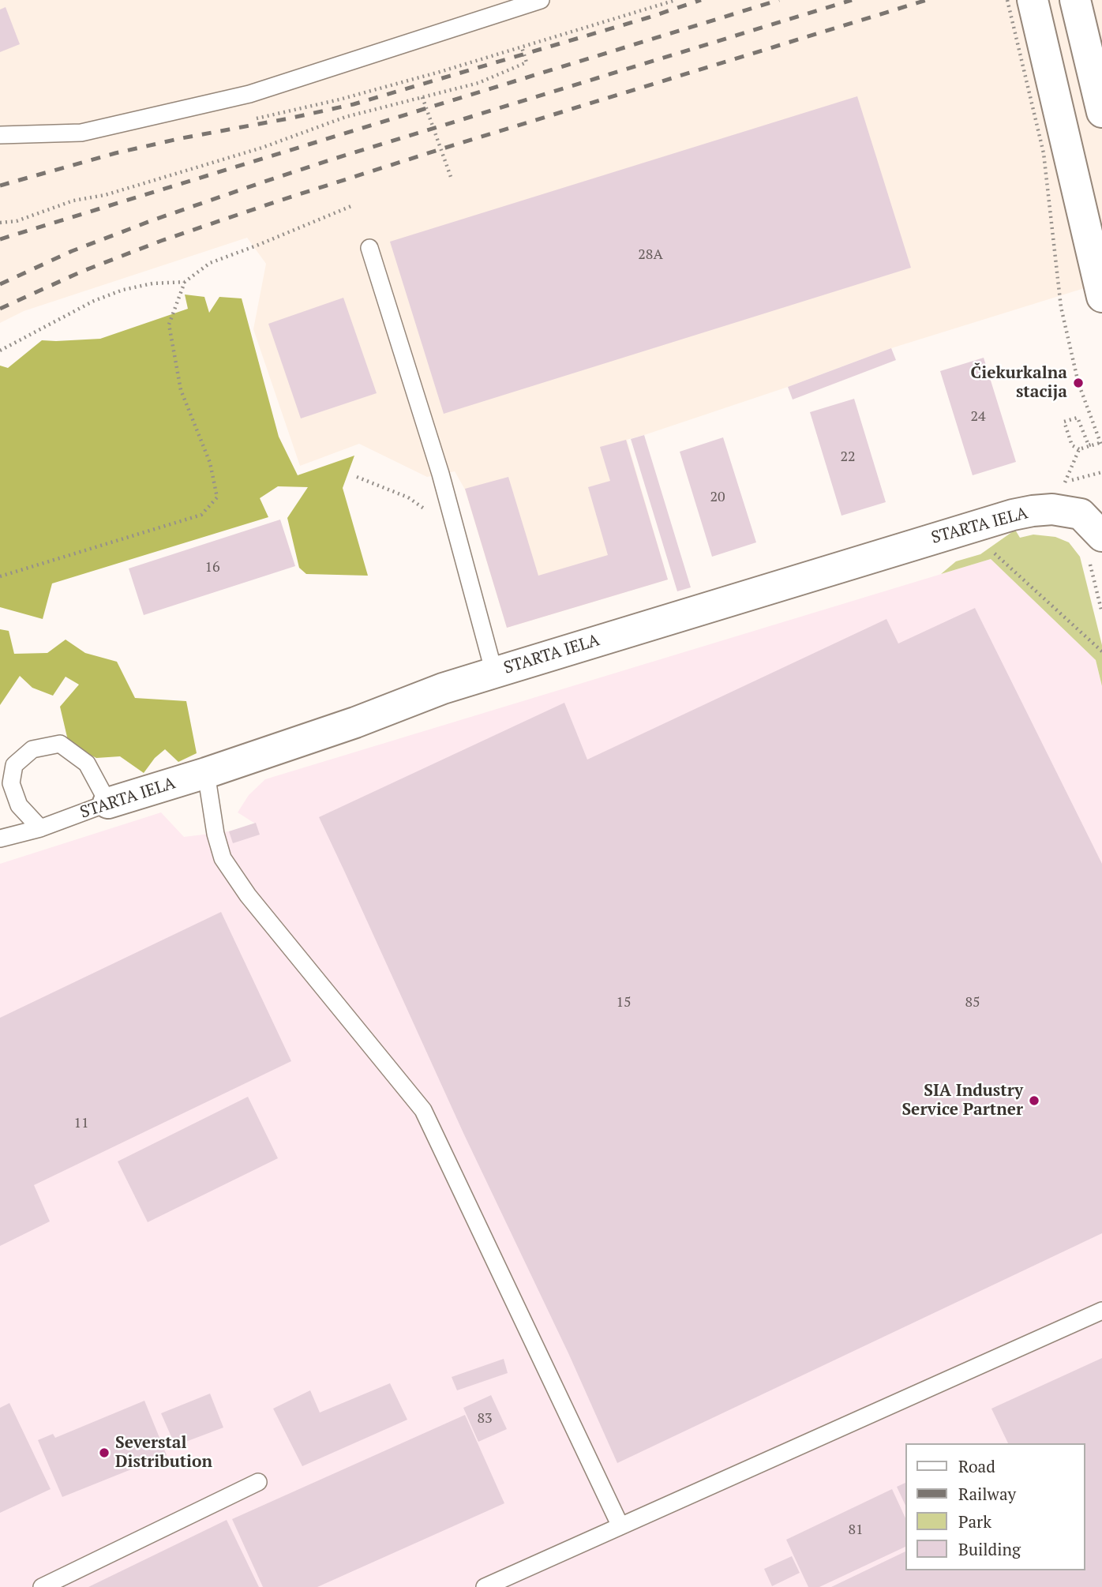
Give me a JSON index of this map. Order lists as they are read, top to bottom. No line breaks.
{"streets":{"street":["STARTA IELA"]},"places":["Čiekurkalna stacija","SIA Industry Service Partner","Severstal Distribution"],"house_numbers":["28A","24","22","20","16","15","85","11","83","81"],"legend":["Road","Railway","Park","Building"]}
